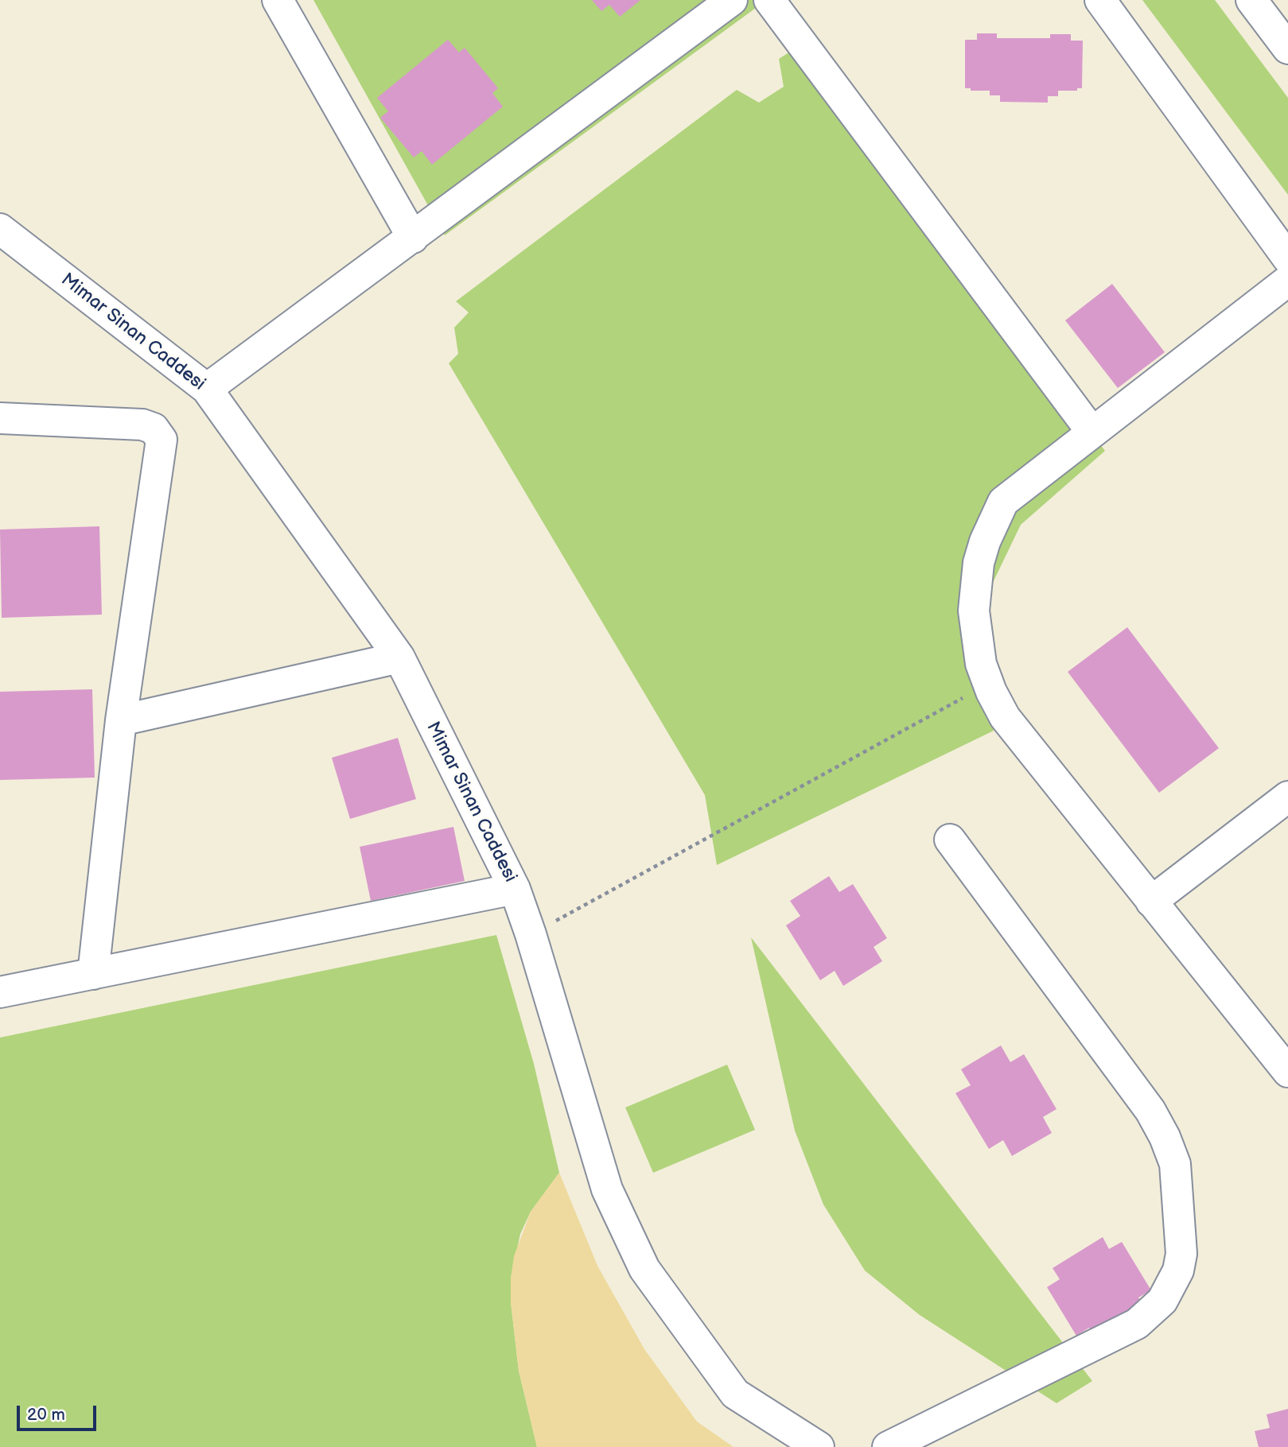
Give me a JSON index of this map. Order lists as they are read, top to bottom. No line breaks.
{"streets":{"street":["Mimar Sinan Caddesi"]},"scale_bar":"20 m"}
